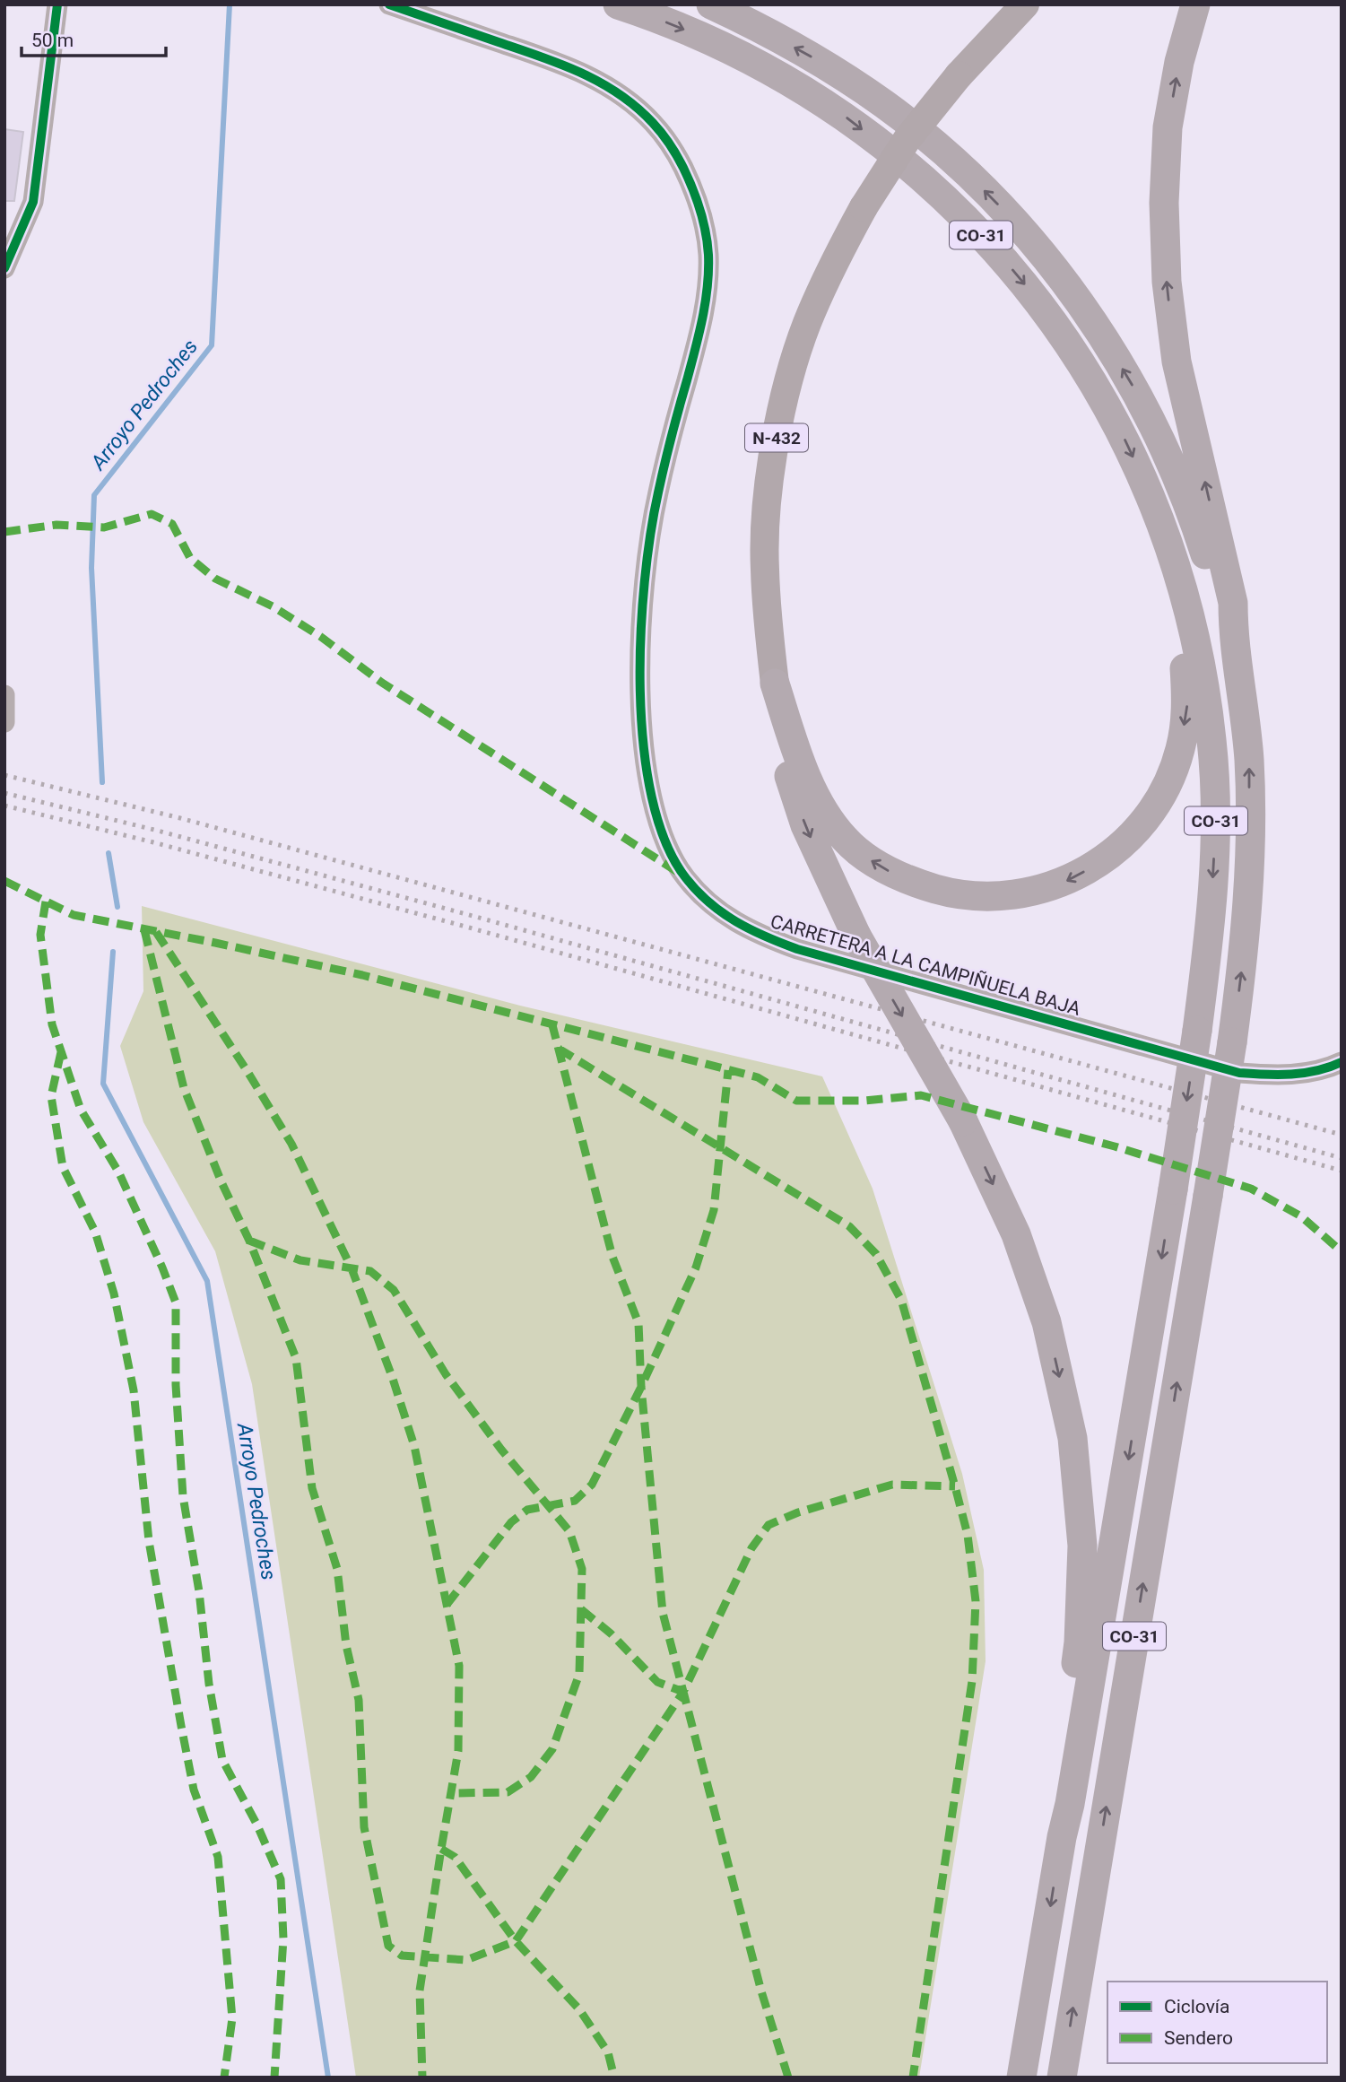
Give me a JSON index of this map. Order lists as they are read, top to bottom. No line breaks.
{"streets":{"highway":["CO-31","N-432"],"street":["CARRETERA A LA CAMPIÑUELA BAJA"]},"water":["Arroyo Pedroches"],"legend":["Ciclovía","Sendero"],"scale_bar":"50 m"}
